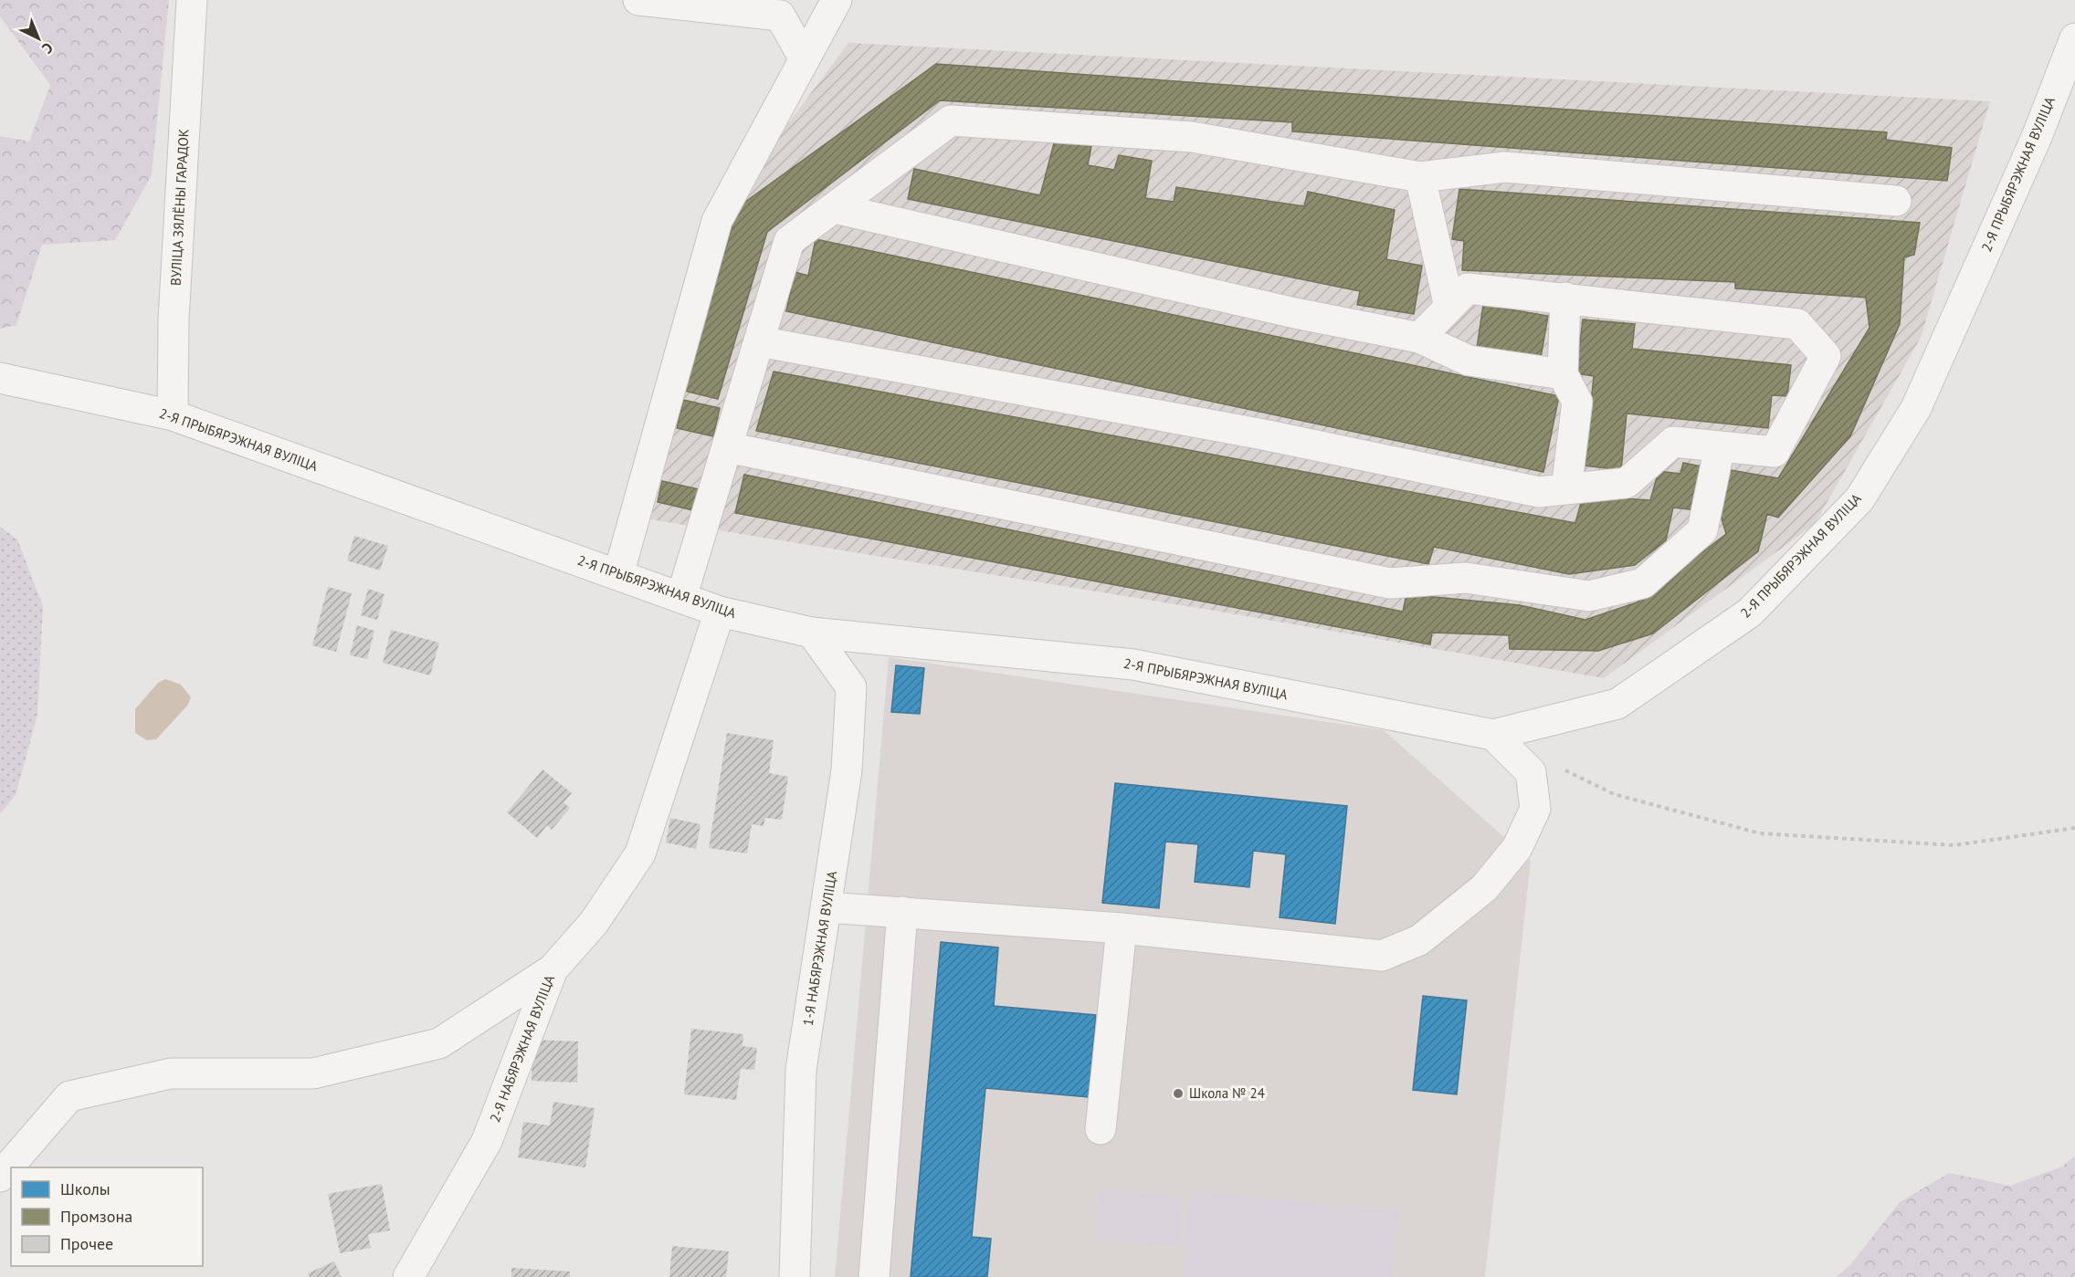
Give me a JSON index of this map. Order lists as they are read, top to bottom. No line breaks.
{"streets":{"street":["2-Я ПРЫБЯРЭЖНАЯ ВУЛІЦА","ВУЛІЦА ЗЯЛЁНЫ ГАРАДОК","1-Я НАБЯРЭЖНАЯ ВУЛІЦА","2-Я НАБЯРЭЖНАЯ ВУЛІЦА"]},"crossings":[["2-Я ПРЫБЯРЭЖНАЯ ВУЛІЦА","ВУЛІЦА ЗЯЛЁНЫ ГАРАДОК"],["2-Я ПРЫБЯРЭЖНАЯ ВУЛІЦА","1-Я НАБЯРЭЖНАЯ ВУЛІЦА"],["2-Я ПРЫБЯРЭЖНАЯ ВУЛІЦА","2-Я НАБЯРЭЖНАЯ ВУЛІЦА"]],"places":["Школа № 24"],"legend":["Школы","Промзона","Прочее"],"north":"bottom right"}
